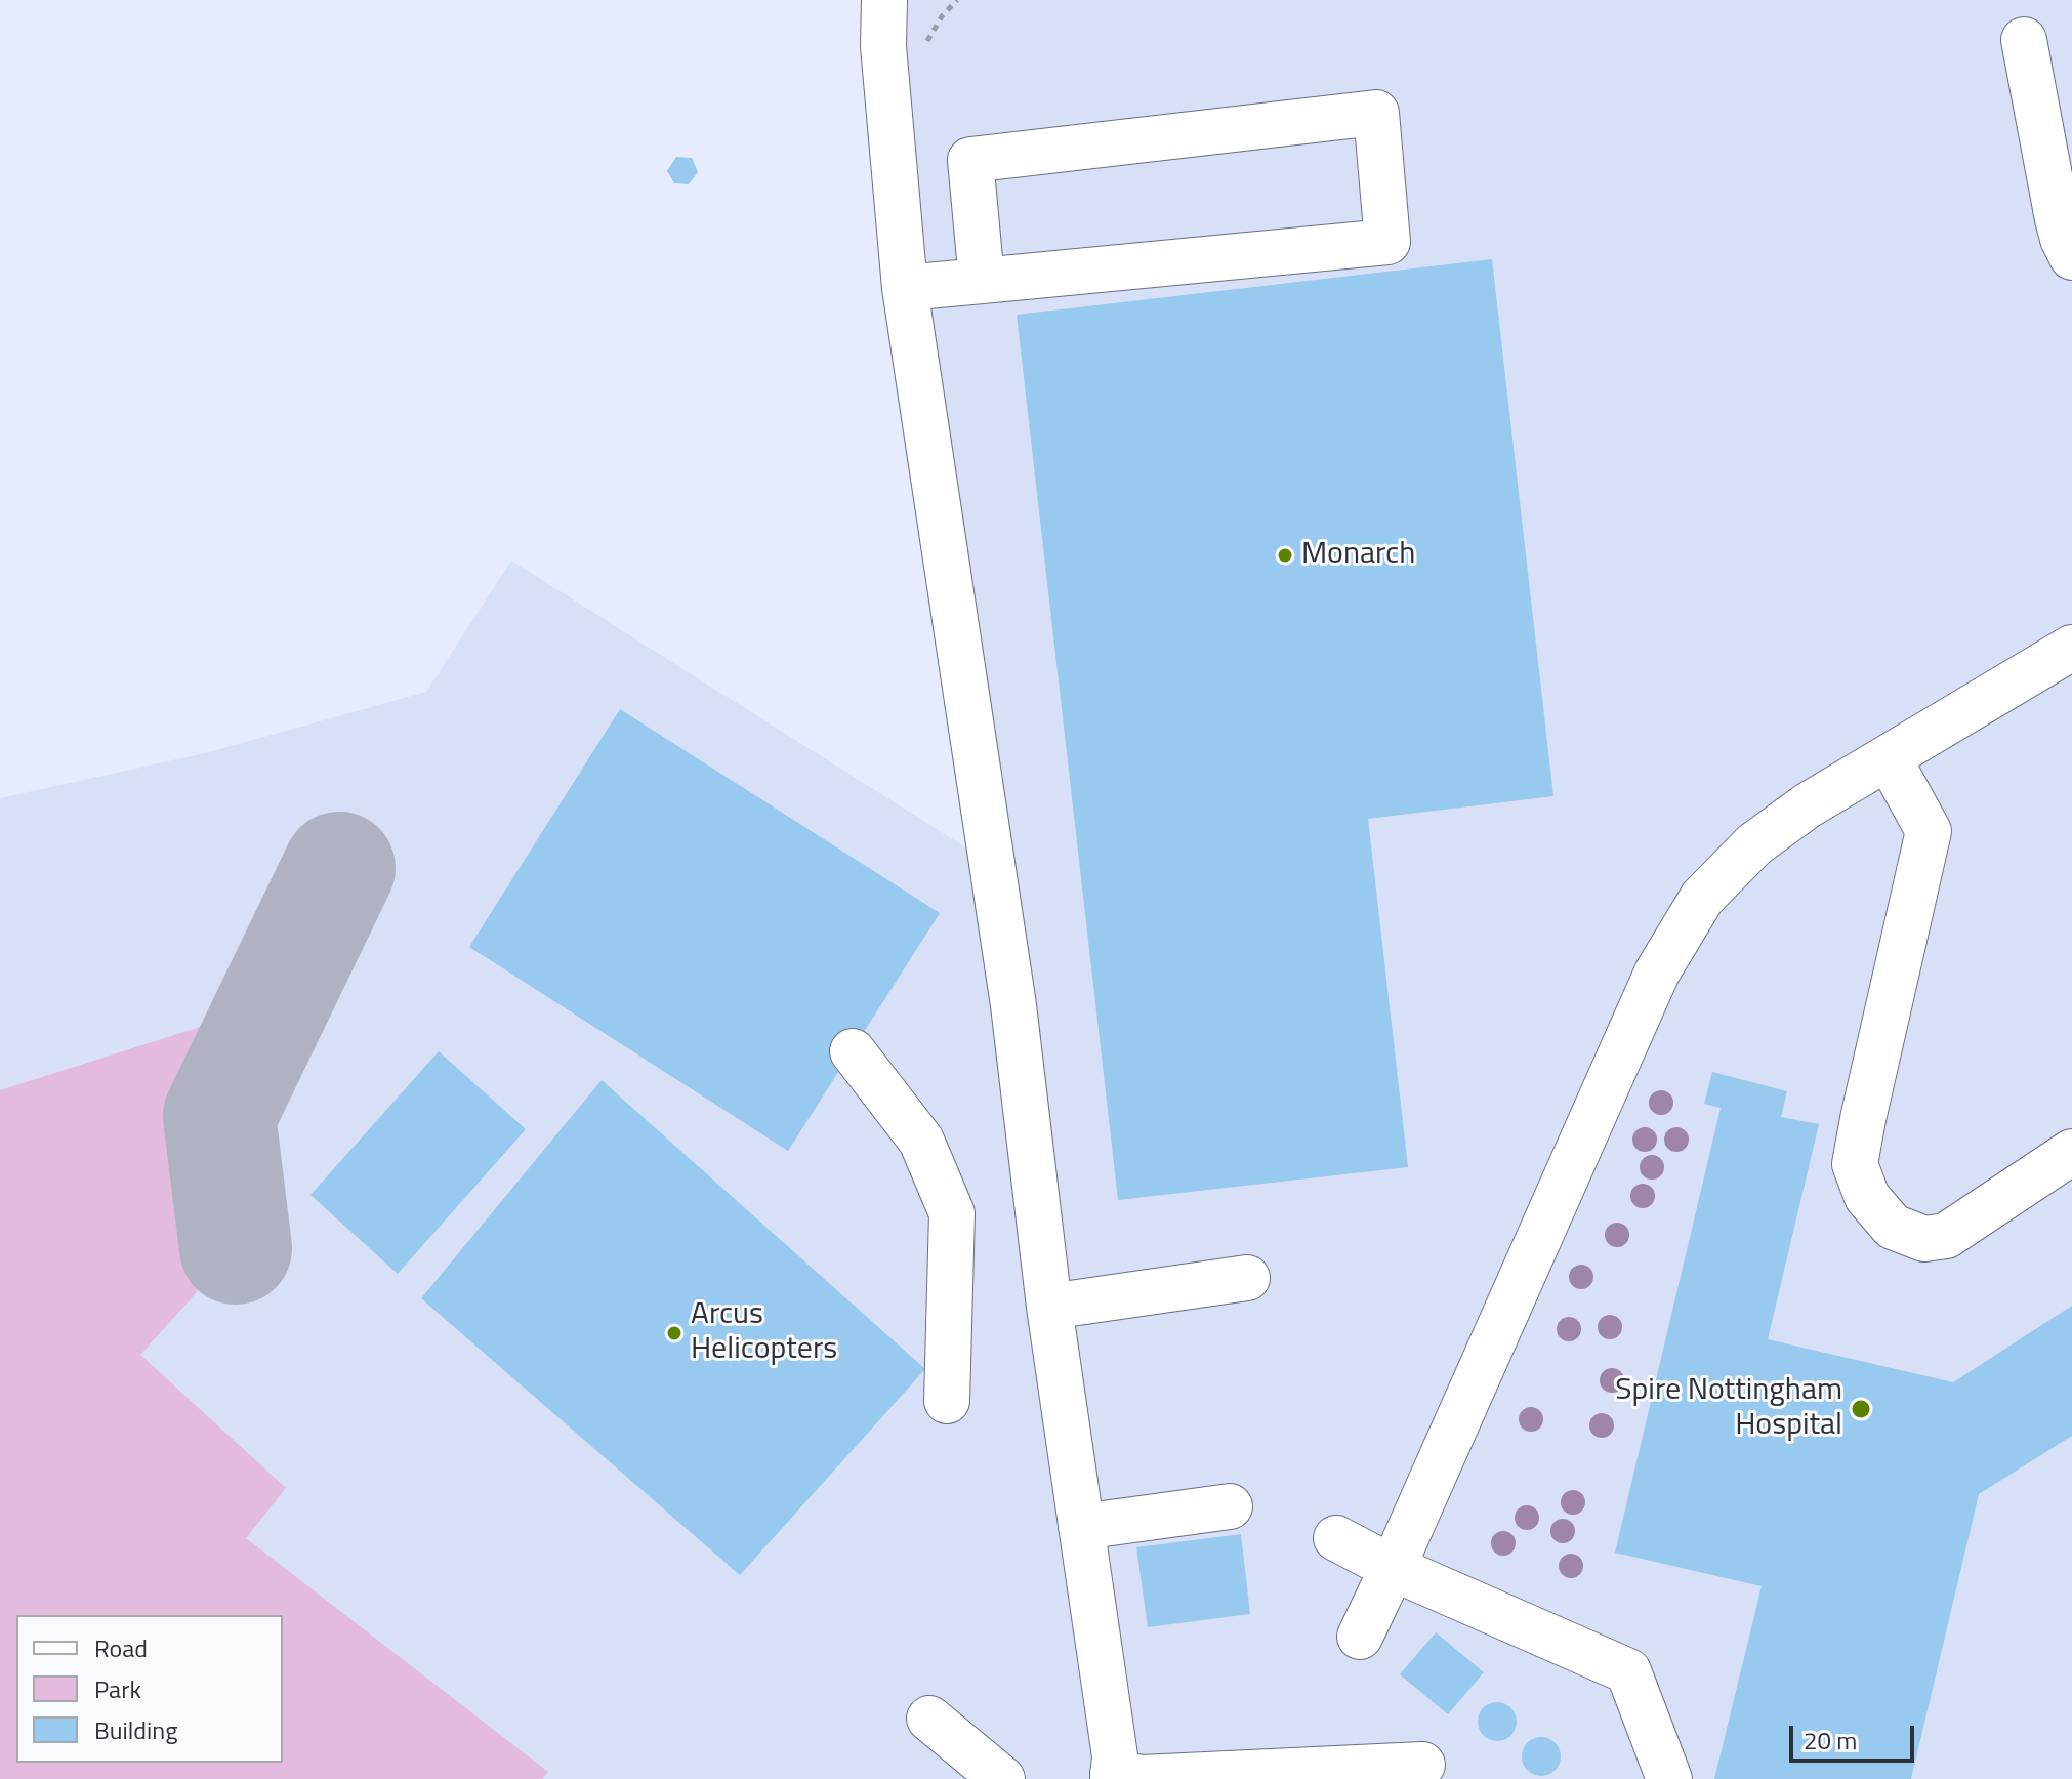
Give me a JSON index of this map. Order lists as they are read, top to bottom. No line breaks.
{"places":["Monarch","Arcus Helicopters","Spire Nottingham Hospital"],"legend":["Road","Park","Building"],"scale_bar":"20 m"}
